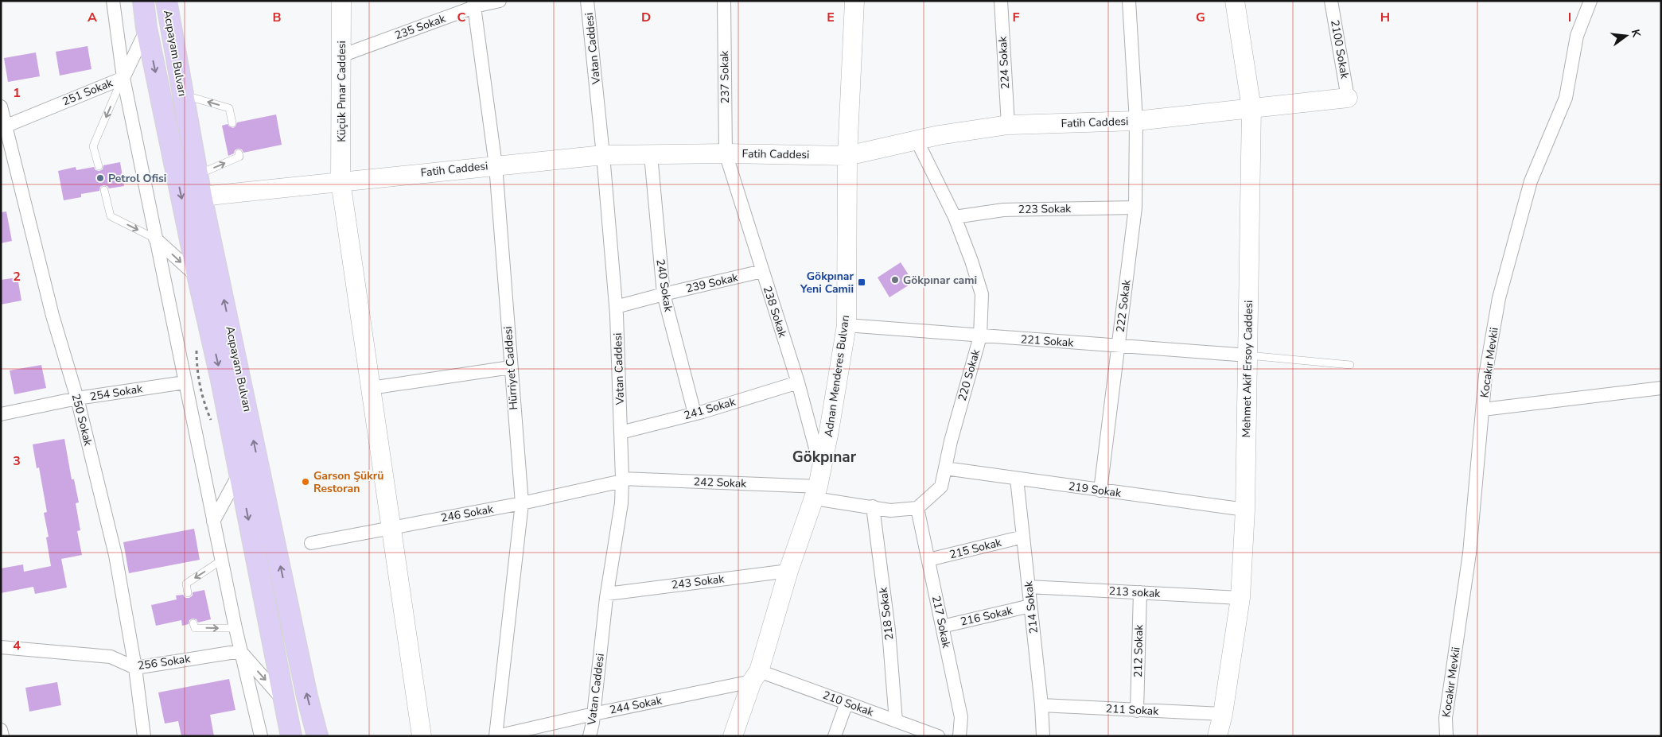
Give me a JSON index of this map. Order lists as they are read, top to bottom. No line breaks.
{"streets":{"main road":["Acıpayam Bulvarı"],"street":["235 Sokak","Vatan Caddesi","2100 Sokak","224 Sokak","237 Sokak","Küçük Pınar Caddesi","251 Sokak","Fatih Caddesi","223 Sokak","239 Sokak","240 Sokak","222 Sokak","238 Sokak","221 Sokak","Kocakır Mevkii","Hürriyet Caddesi","Mehmet Akif Ersoy Caddesi","220 Sokak","Adnan Menderes Bulvarı","254 Sokak","241 Sokak","250 Sokak","242 Sokak","219 Sokak","246 Sokak","215 Sokak","243 Sokak","213 sokak","214 Sokak","218 Sokak","216 Sokak","217 Sokak","212 Sokak","256 Sokak","210 Sokak","244 Sokak","211 Sokak"]},"crossings":[["235 Sokak","Küçük Pınar Caddesi"],["235 Sokak","Hürriyet Caddesi"],["Vatan Caddesi","Fatih Caddesi"],["Vatan Caddesi","239 Sokak"],["Vatan Caddesi","241 Sokak"],["Vatan Caddesi","242 Sokak"],["Vatan Caddesi","246 Sokak"],["Vatan Caddesi","243 Sokak"],["Vatan Caddesi","244 Sokak"],["2100 Sokak","Fatih Caddesi"],["Acıpayam Bulvarı","251 Sokak"],["Acıpayam Bulvarı","Fatih Caddesi"],["224 Sokak","Fatih Caddesi"],["237 Sokak","Fatih Caddesi"],["237 Sokak","238 Sokak"],["Küçük Pınar Caddesi","Fatih Caddesi"],["Küçük Pınar Caddesi","246 Sokak"],["251 Sokak","250 Sokak"],["Fatih Caddesi","240 Sokak"],["Fatih Caddesi","222 Sokak"],["Fatih Caddesi","238 Sokak"],["Fatih Caddesi","Hürriyet Caddesi"],["Fatih Caddesi","Mehmet Akif Ersoy Caddesi"],["Fatih Caddesi","220 Sokak"],["Fatih Caddesi","Adnan Menderes Bulvarı"],["223 Sokak","222 Sokak"],["223 Sokak","220 Sokak"],["239 Sokak","240 Sokak"],["239 Sokak","238 Sokak"],["240 Sokak","241 Sokak"],["222 Sokak","221 Sokak"],["222 Sokak","219 Sokak"],["238 Sokak","Adnan Menderes Bulvarı"],["238 Sokak","241 Sokak"],["238 Sokak","242 Sokak"],["221 Sokak","Mehmet Akif Ersoy Caddesi"],["221 Sokak","220 Sokak"],["221 Sokak","Adnan Menderes Bulvarı"],["Hürriyet Caddesi","246 Sokak"],["Hürriyet Caddesi","244 Sokak"],["Mehmet Akif Ersoy Caddesi","219 Sokak"],["Mehmet Akif Ersoy Caddesi","213 sokak"],["Mehmet Akif Ersoy Caddesi","211 Sokak"],["220 Sokak","219 Sokak"],["220 Sokak","217 Sokak"],["Adnan Menderes Bulvarı","242 Sokak"],["Adnan Menderes Bulvarı","243 Sokak"],["Adnan Menderes Bulvarı","210 Sokak"],["Adnan Menderes Bulvarı","244 Sokak"],["254 Sokak","250 Sokak"],["250 Sokak","256 Sokak"],["242 Sokak","246 Sokak"],["219 Sokak","214 Sokak"],["215 Sokak","214 Sokak"],["215 Sokak","217 Sokak"],["213 sokak","214 Sokak"],["213 sokak","212 Sokak"],["214 Sokak","216 Sokak"],["214 Sokak","211 Sokak"],["218 Sokak","210 Sokak"],["216 Sokak","217 Sokak"],["212 Sokak","211 Sokak"],["210 Sokak","244 Sokak"]],"districts":["Gökpınar"],"places":{"other":["Petrol Ofisi","Gökpınar cami","Garson Şükrü Restoran"],"transit":["Gökpınar Yeni Camii"]},"north":"right","grid":{"columns":["A","B","C","D","E","F","G","H","I"],"rows":["1","2","3","4"]}}
